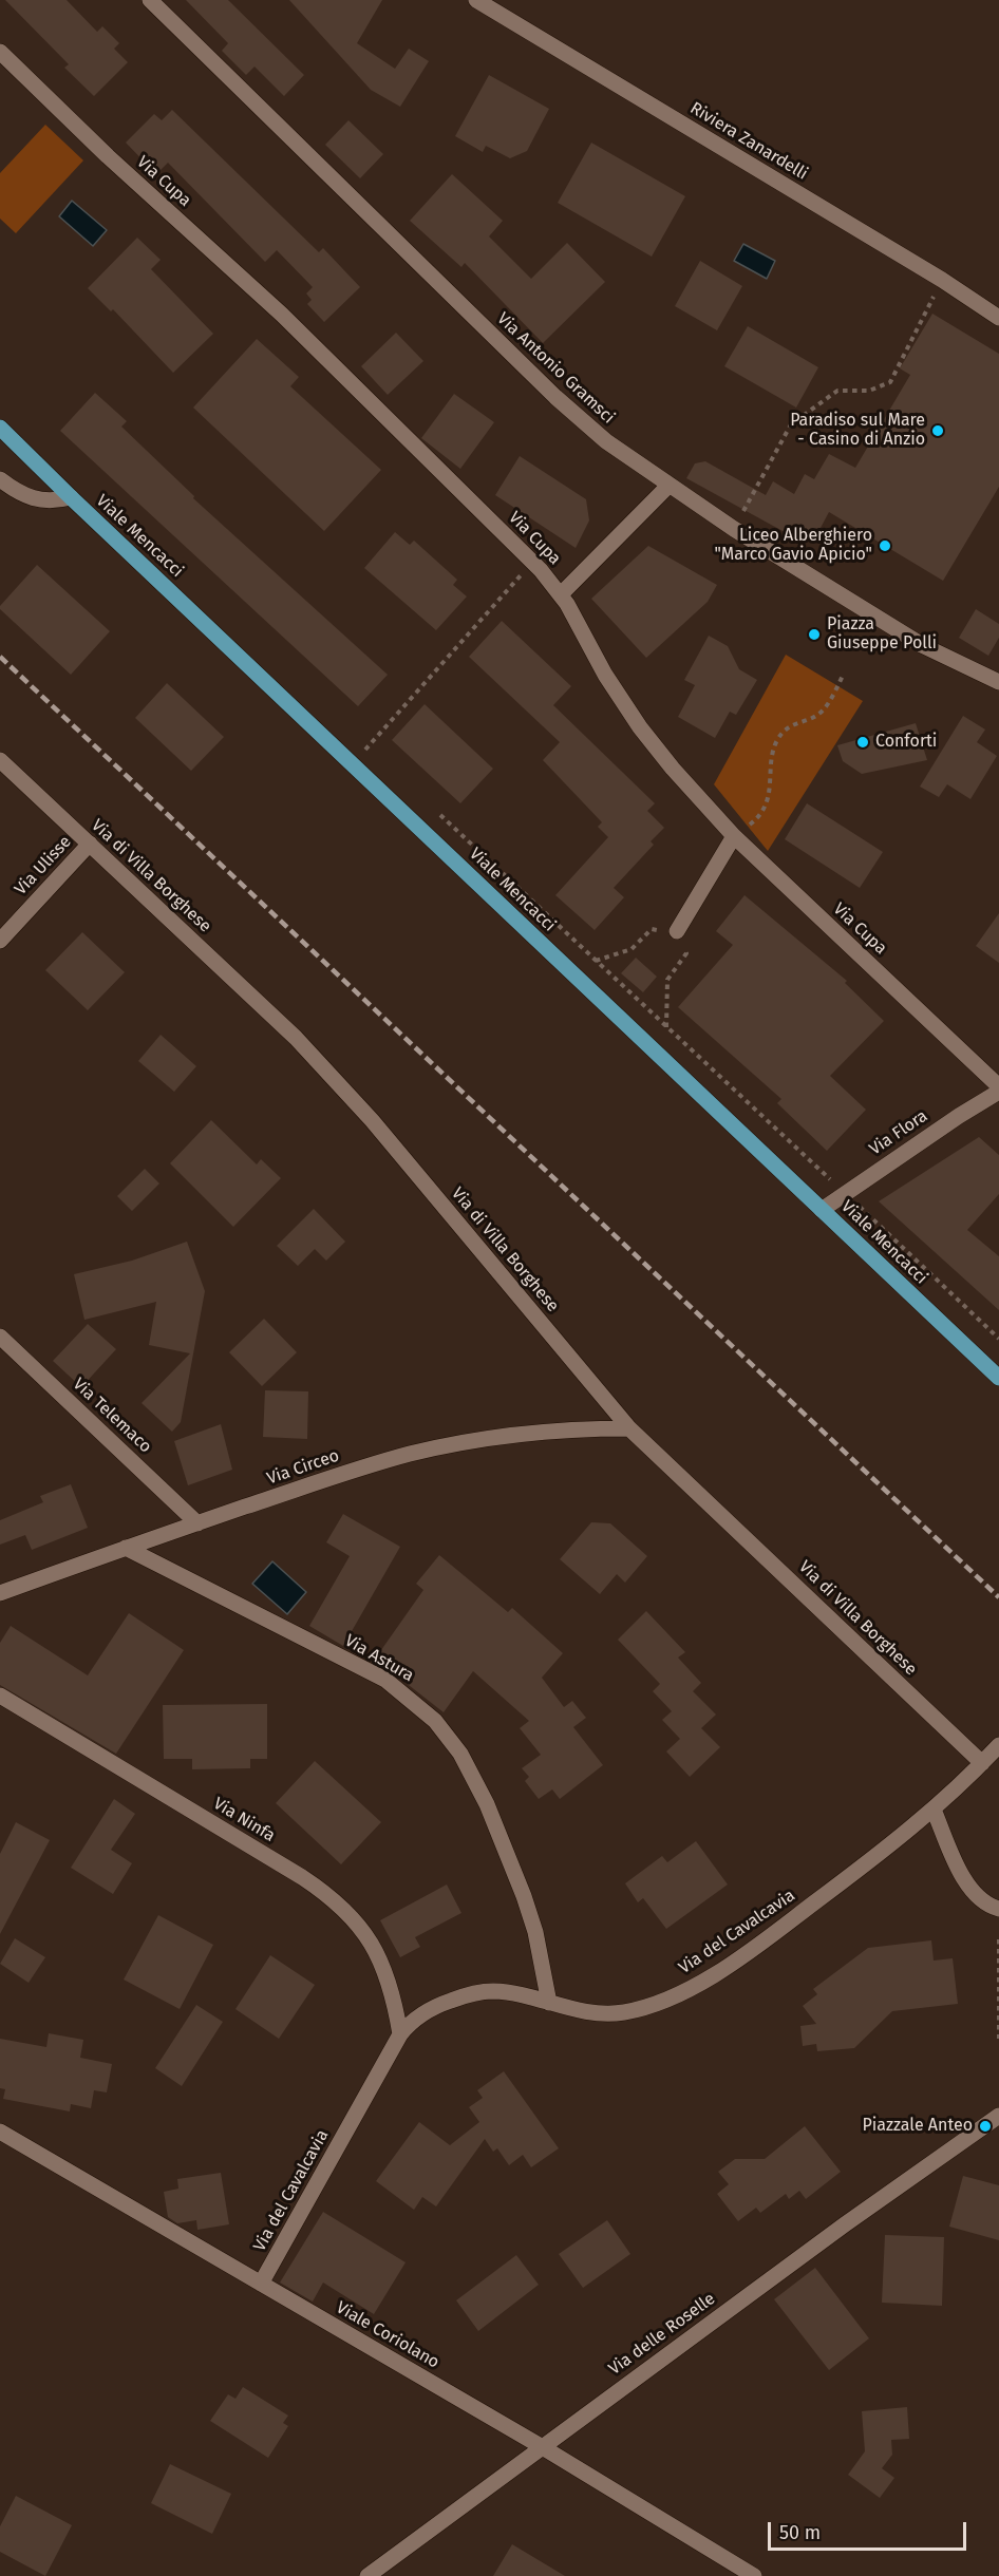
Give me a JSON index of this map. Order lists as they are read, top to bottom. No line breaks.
{"streets":{"main road":["Viale Mencacci"],"street":["Riviera Zanardelli","Via Cupa","Via Antonio Gramsci","Via Ulisse","Via di Villa Borghese","Via Flora","Via Telemaco","Via Circeo","Via Astura","Via Ninfa","Via del Cavalcavia","Via delle Roselle","Viale Coriolano"]},"crossings":[["Viale Mencacci","Via Flora"],["Via Ulisse","Via di Villa Borghese"],["Via di Villa Borghese","Via Circeo"],["Via di Villa Borghese","Via del Cavalcavia"],["Via Telemaco","Via Circeo"],["Via Circeo","Via Astura"],["Via Astura","Via del Cavalcavia"],["Via Ninfa","Via del Cavalcavia"],["Via del Cavalcavia","Viale Coriolano"],["Via delle Roselle","Viale Coriolano"]],"places":["Paradiso sul Mare - Casino di Anzio","Liceo Alberghiero \"Marco Gavio Apicio\"","Piazza Giuseppe Polli","Conforti","Piazzale Anteo"],"scale_bar":"50 m"}
